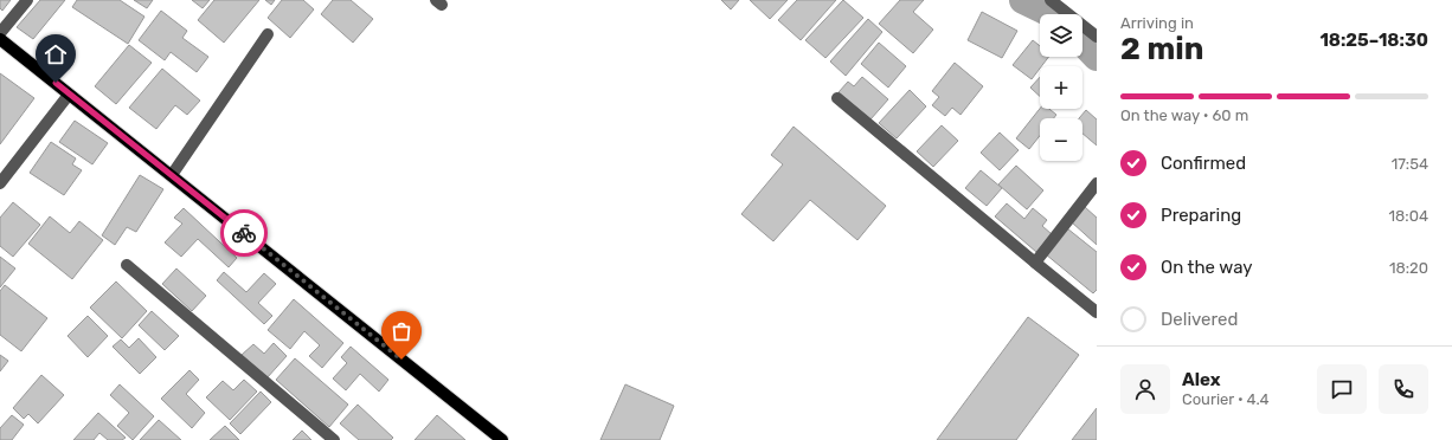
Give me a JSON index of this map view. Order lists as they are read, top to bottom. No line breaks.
{"page":{"heading":["2 min","Arriving in","18:25–18:30"],"panel":["Alex","Courier · 4.4"],"map_buttons":["+","−"],"bar":"On the way · 60 m","list":[["Confirmed","17:54"],["Preparing","18:04"],["On the way","18:20"],"Delivered"]}}
